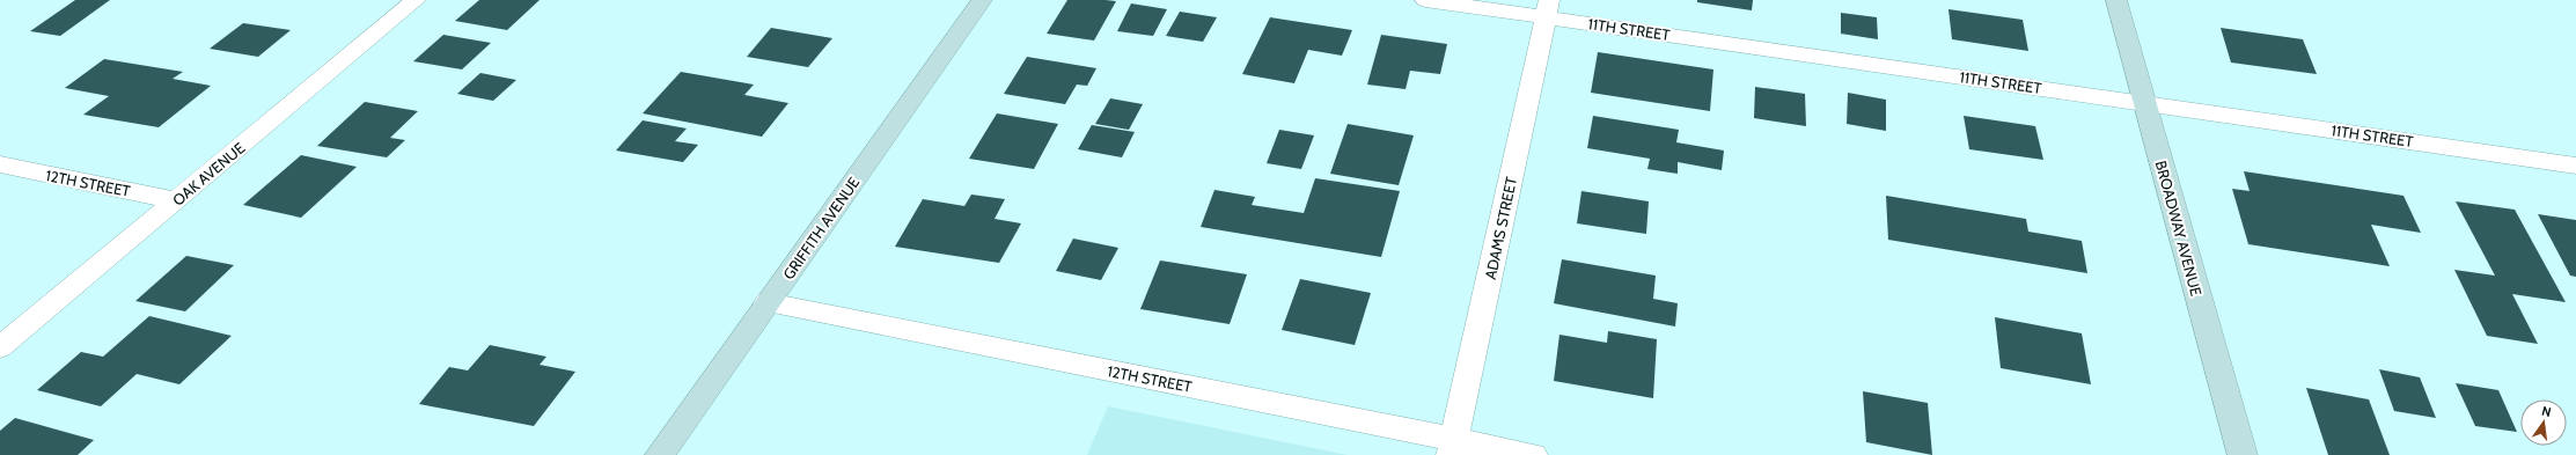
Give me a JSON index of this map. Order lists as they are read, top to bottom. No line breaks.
{"streets":{"main road":["GRIFFITH AVENUE","BROADWAY AVENUE"],"street":["11TH STREET","OAK AVENUE","12TH STREET","ADAMS STREET"]},"crossings":[["11TH STREET","ADAMS STREET"],["11TH STREET","BROADWAY AVENUE"],["OAK AVENUE","12TH STREET"],["12TH STREET","GRIFFITH AVENUE"],["12TH STREET","ADAMS STREET"]],"north":"top"}
